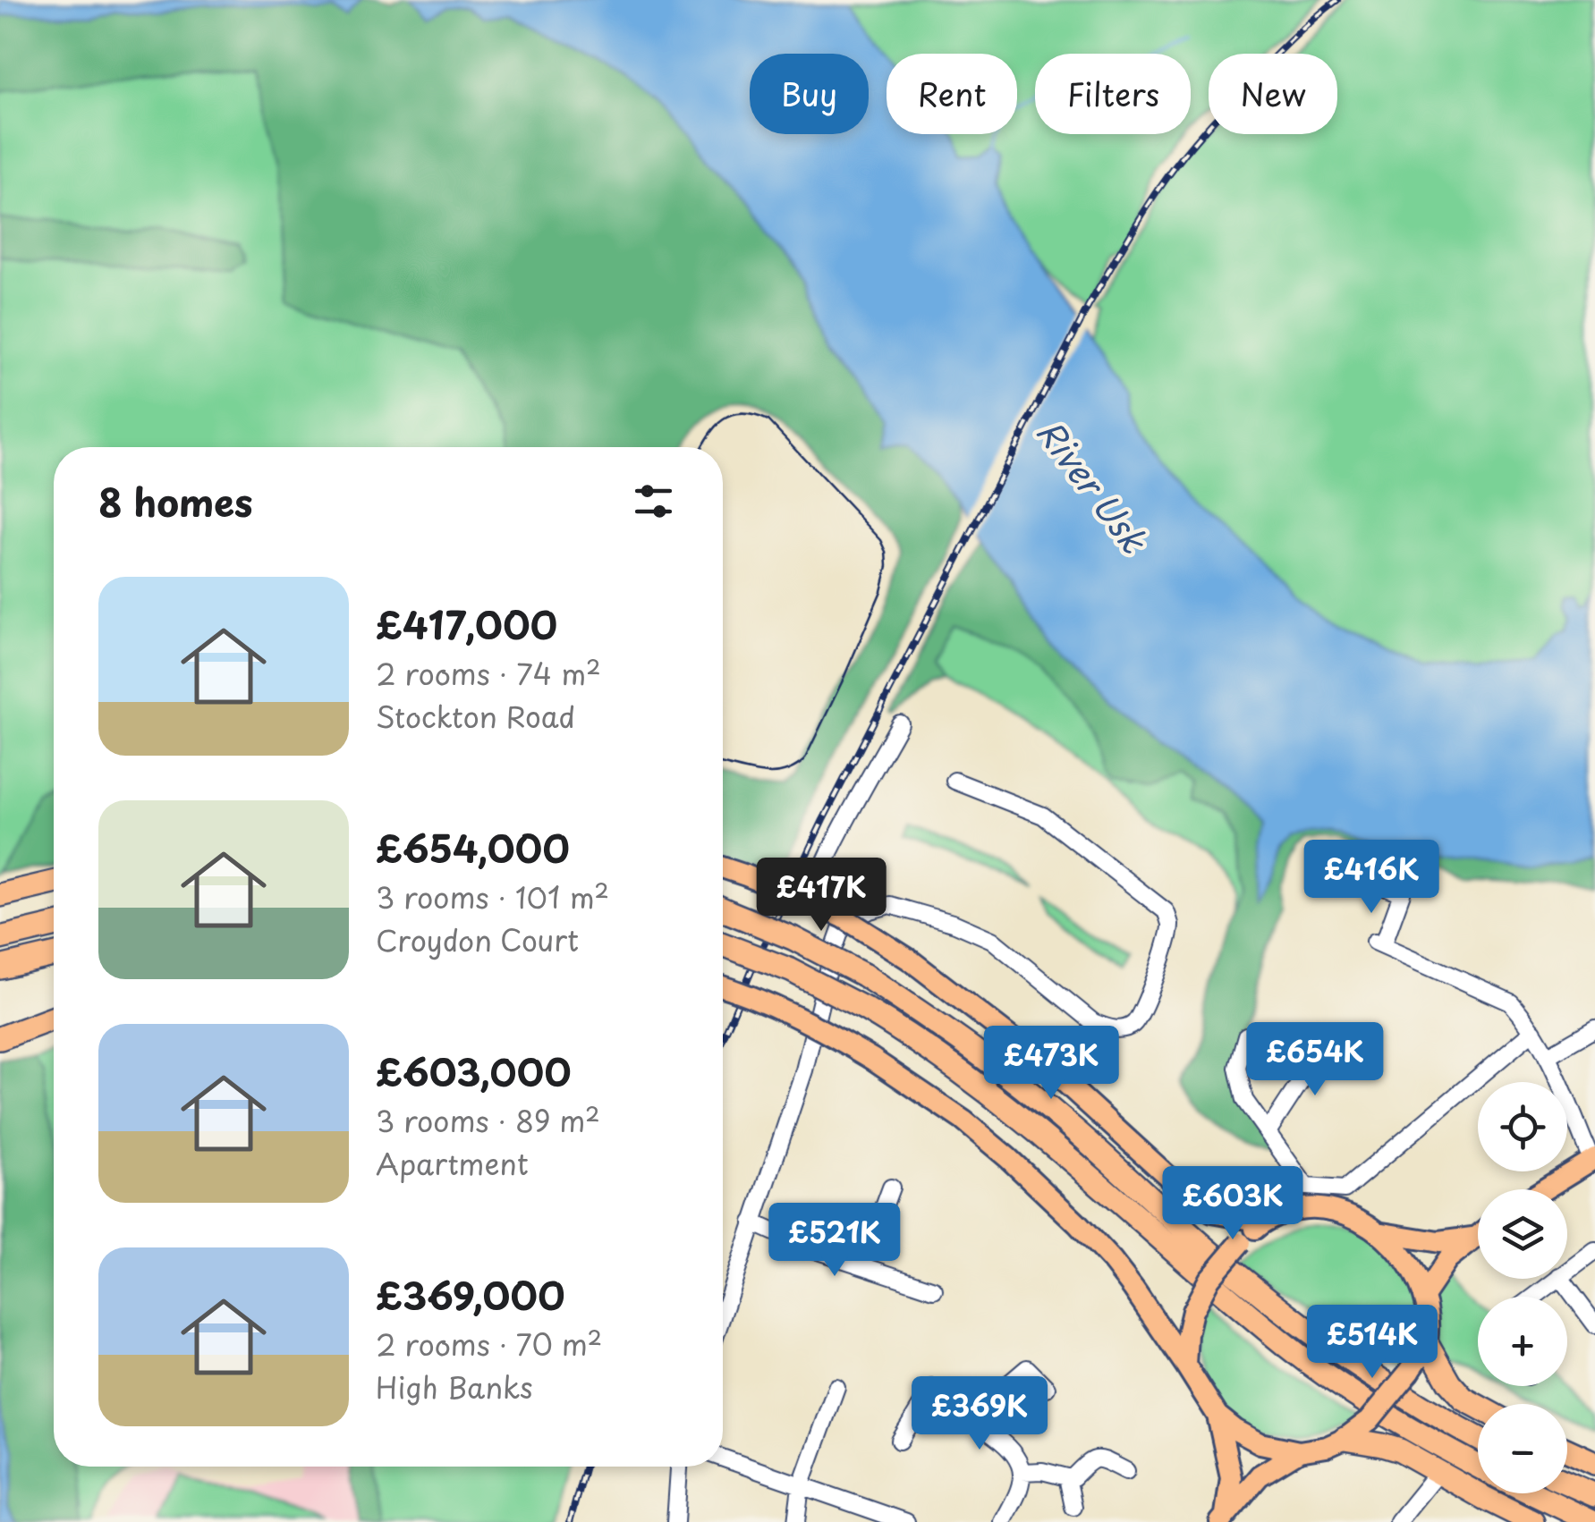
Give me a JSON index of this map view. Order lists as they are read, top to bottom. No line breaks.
{"water":["River Usk"],"page":{"chip":["Buy","Rent","Filters","New"],"heading":"8 homes","list":[{"name":"£417,000","note":"2 rooms · 74 m² · Stockton Road"},{"name":"£654,000","note":"3 rooms · 101 m² · Croydon Court"},{"name":"£603,000","note":"3 rooms · 89 m² · Apartment"},{"name":"£369,000","note":"2 rooms · 70 m² · High Banks"}],"price":["£416K","£417K","£654K","£473K","£603K","£521K","£514K","£369K"],"map_buttons":["+","−"]}}
